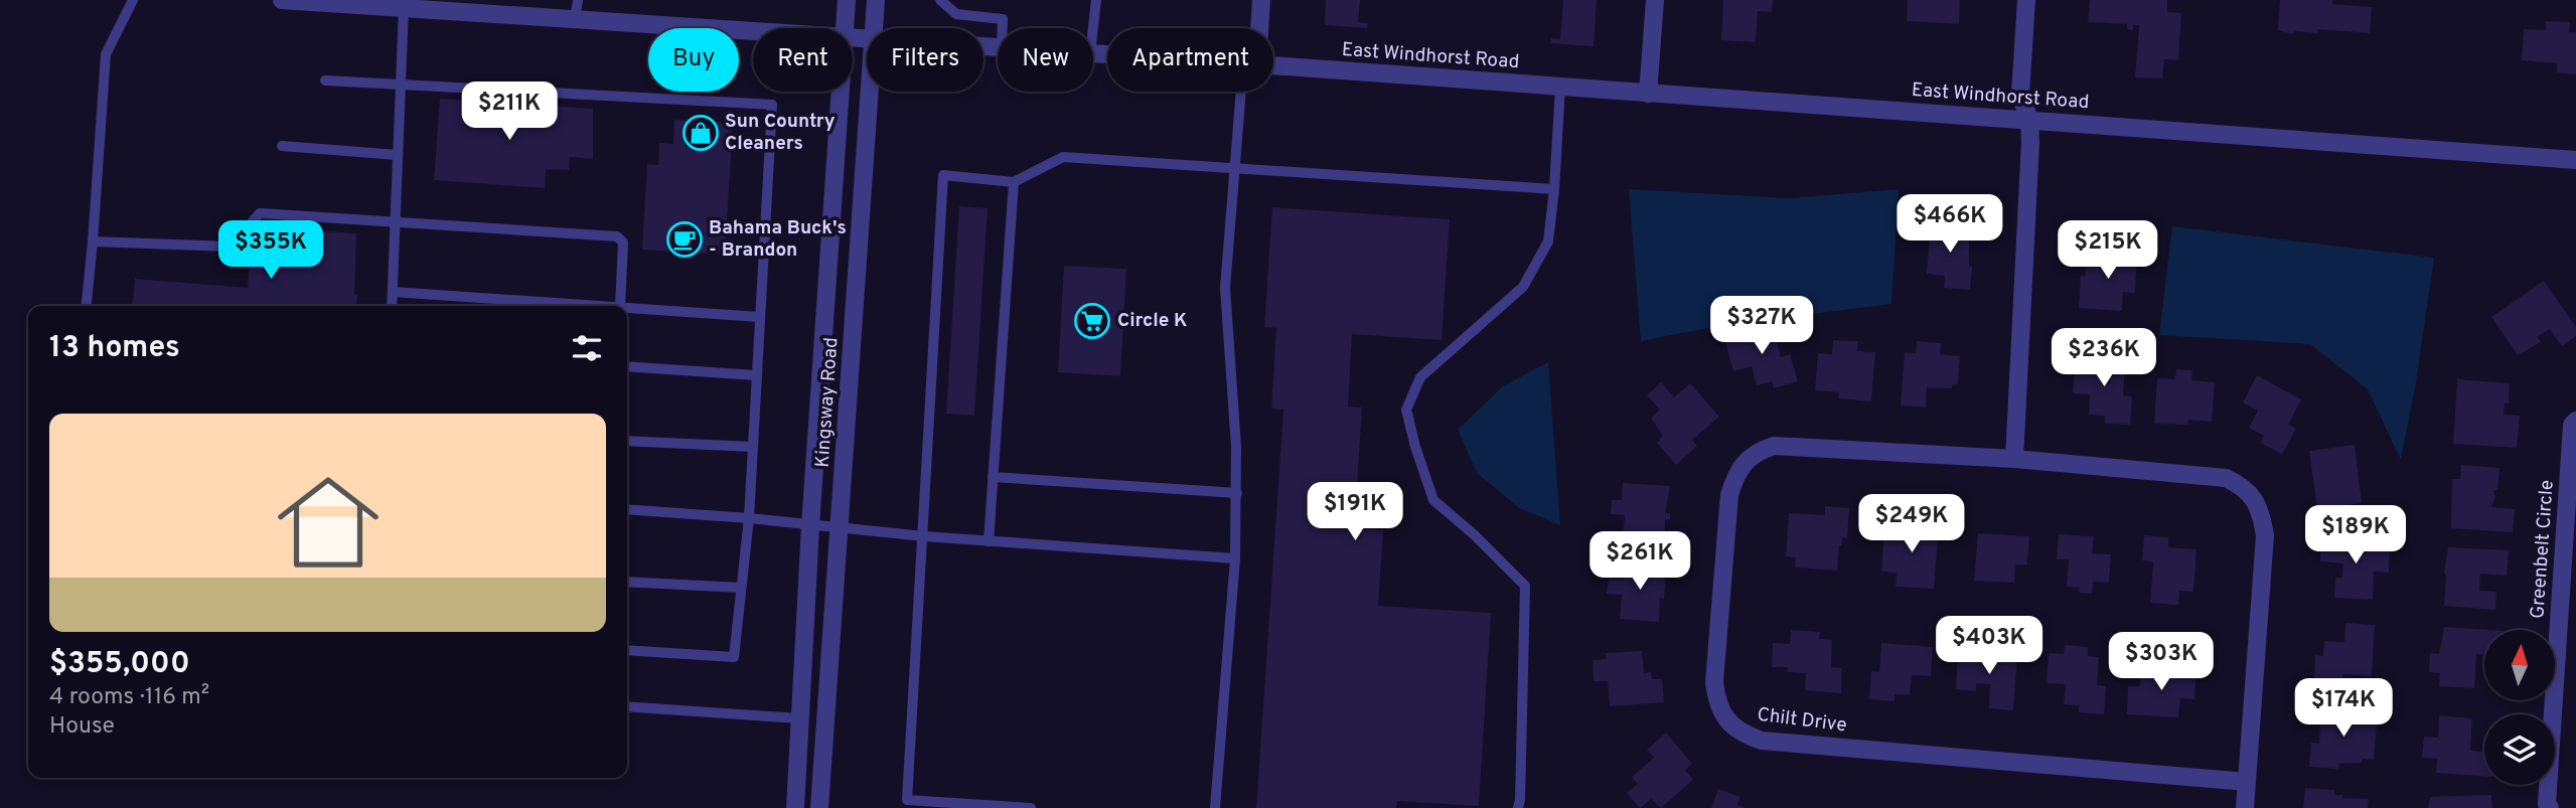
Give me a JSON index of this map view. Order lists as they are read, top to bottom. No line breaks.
{"streets":{"street":["East Windhorst Road","Kingsway Road","Greenbelt Circle","Chilt Drive"]},"places":{"shop":["Sun Country Cleaners"],"cafe":["Bahama Buck's - Brandon"],"supermarket":["Circle K"]},"north":"top","page":{"chip":["Buy","Rent","Filters","New","Apartment"],"price":["$211K","$466K","$355K","$215K","$327K","$236K","$191K","$249K","$189K","$261K","$403K","$303K","$174K"],"heading":"13 homes","list":[{"name":"$355,000","note":"4 rooms · 116 m² · House"}]}}
